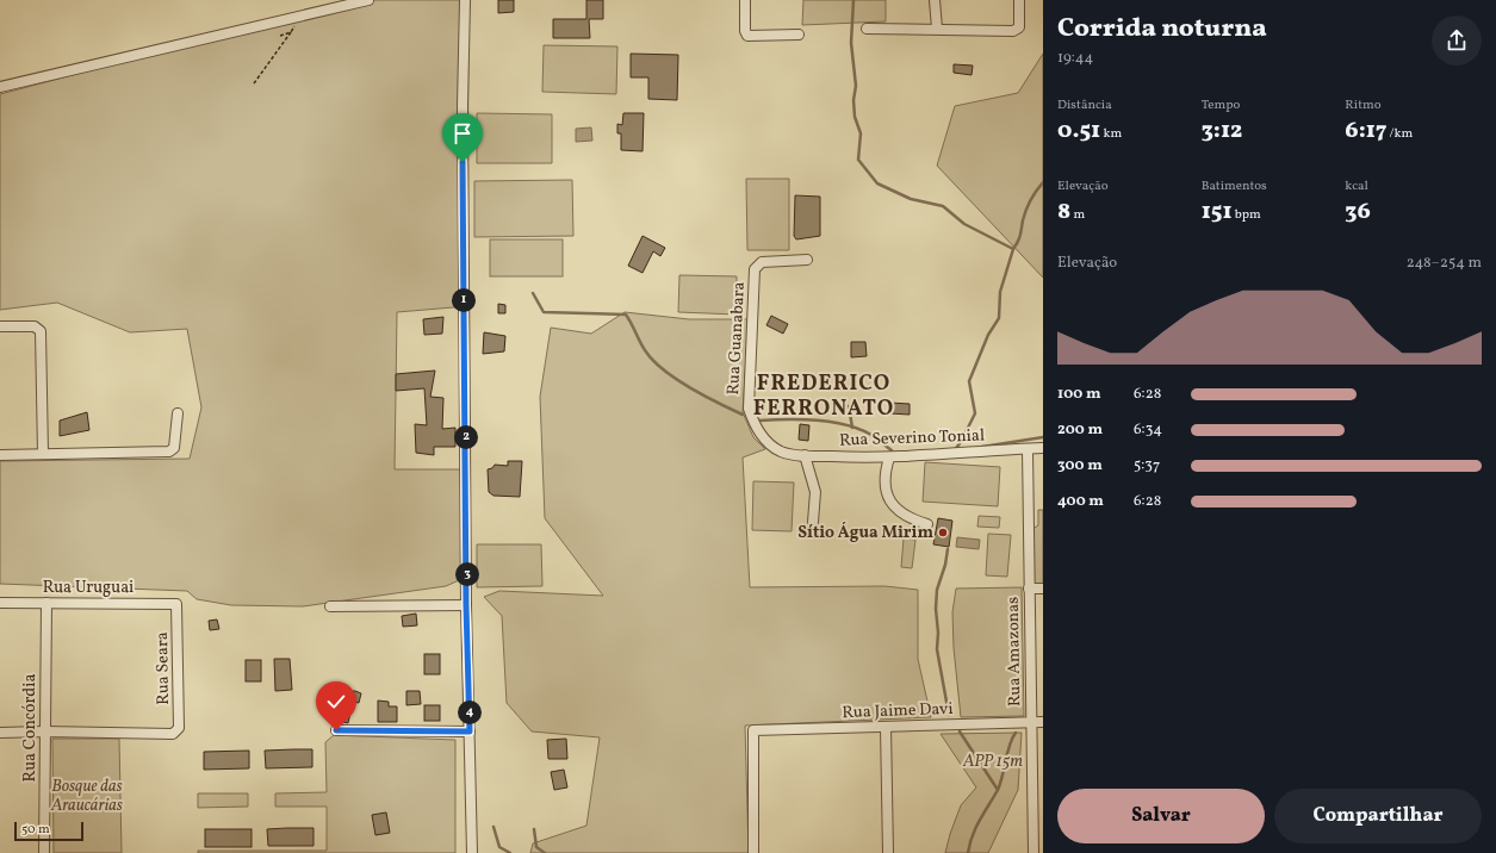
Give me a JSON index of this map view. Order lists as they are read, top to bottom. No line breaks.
{"streets":{"street":["Rua Guanabara","Rua Severino Tonial","Rua Uruguai","Rua Amazonas","Rua Seara","Rua Jaime Davi","Rua Concórdia"]},"crossings":[["Rua Guanabara","Rua Severino Tonial"],["Rua Severino Tonial","Rua Amazonas"],["Rua Uruguai","Rua Seara"],["Rua Uruguai","Rua Concórdia"],["Rua Amazonas","Rua Jaime Davi"],["Rua Seara","Rua Concórdia"]],"districts":["FREDERICO FERRONATO"],"parks":["APP 15m","Bosque das Araucárias"],"places":["Sítio Água Mirim"],"scale_bar":"50 m","page":{"heading":["Corrida noturna","19:44"],"stats":[["Distância","0.51 km"],["Tempo","3:12"],["Ritmo","6:17 /km"],["Elevação","8 m"],["Batimentos","151 bpm"],["kcal","36"]],"chart":["Elevação","248–254 m"],"pins":["1","2","3","4"],"list":[{"name":"100 m","note":"6:28"},{"name":"200 m","note":"6:34"},{"name":"300 m","note":"5:37"},{"name":"400 m","note":"6:28"}],"buttons":["Salvar","Compartilhar"],"scale":"50 m"}}
